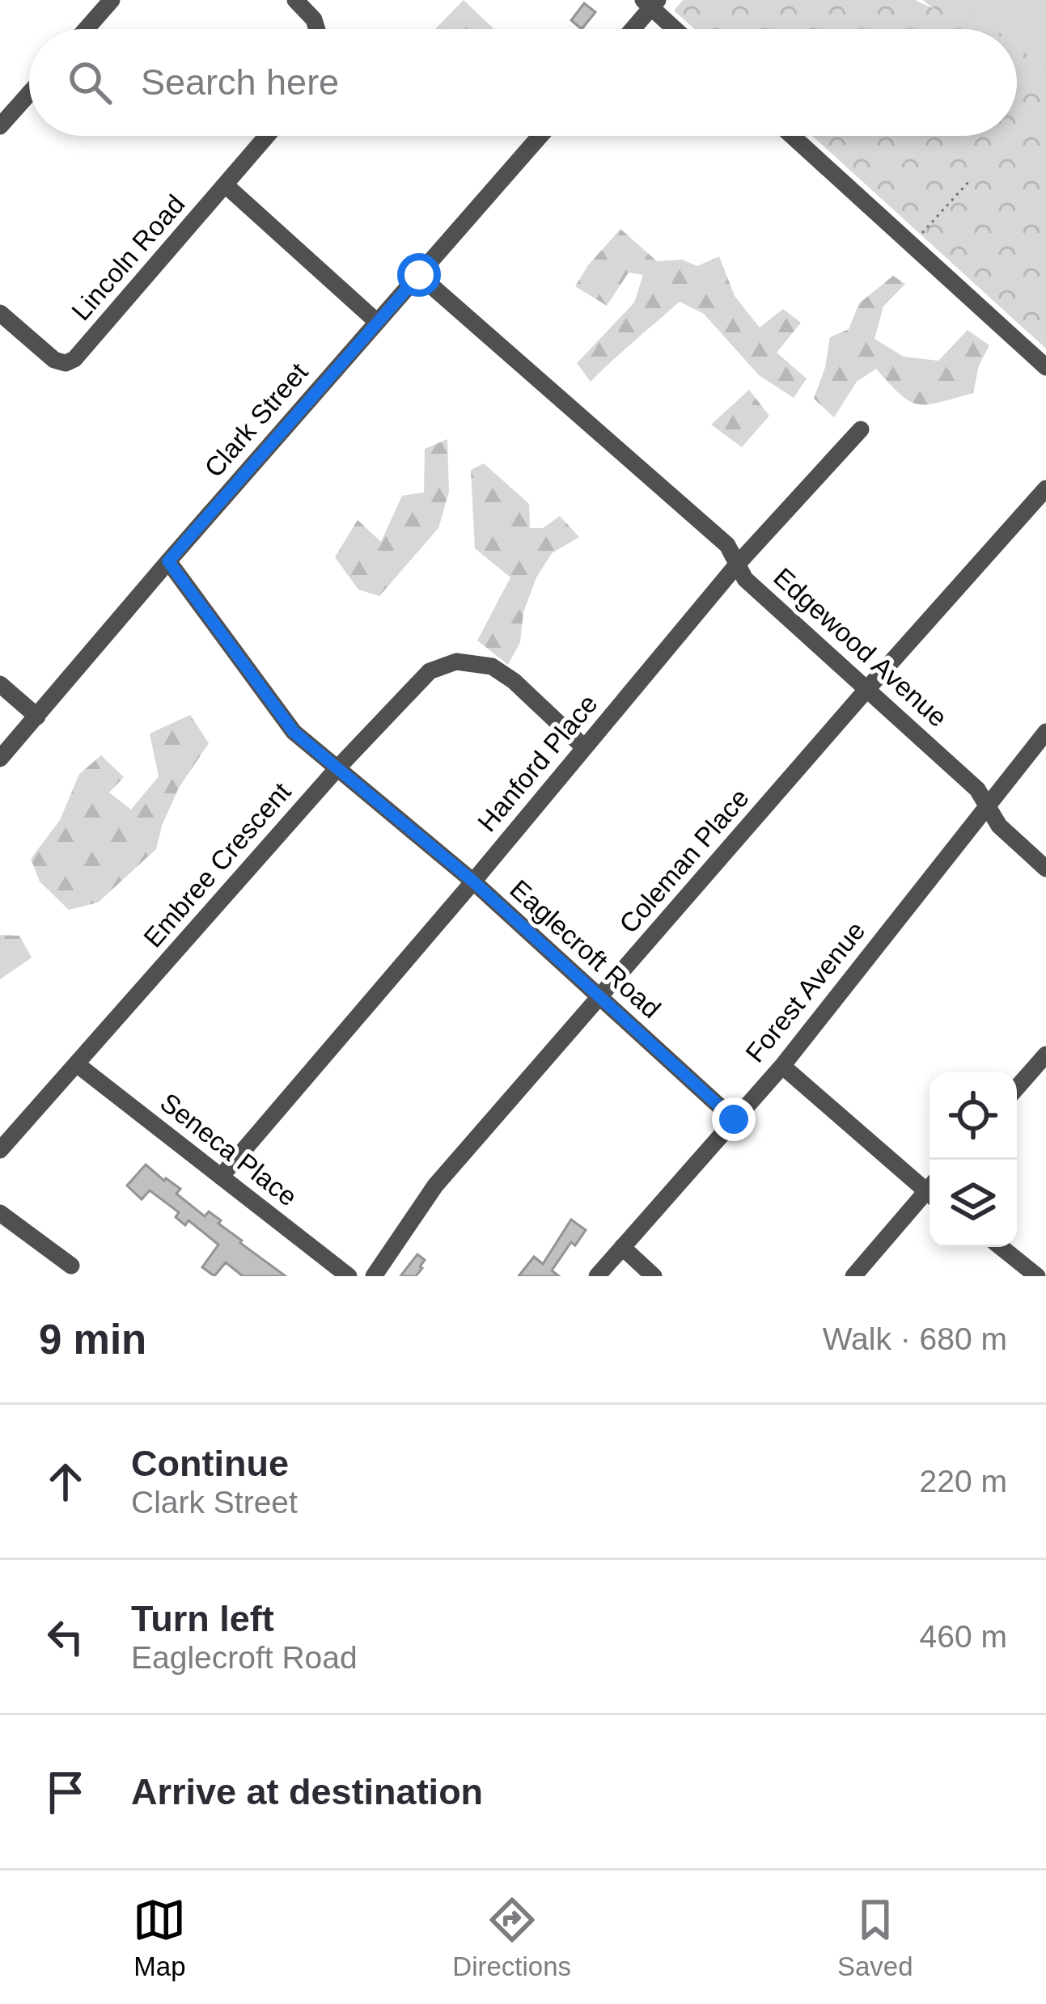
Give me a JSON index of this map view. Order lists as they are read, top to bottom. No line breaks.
{"streets":{"street":["Lincoln Road","Clark Street","Edgewood Avenue","Hanford Place","Coleman Place","Embree Crescent","Eaglecroft Road","Forest Avenue","Seneca Place"]},"crossings":[["Clark Street","Edgewood Avenue"],["Clark Street","Eaglecroft Road"],["Edgewood Avenue","Hanford Place"],["Edgewood Avenue","Coleman Place"],["Edgewood Avenue","Forest Avenue"],["Hanford Place","Embree Crescent"],["Hanford Place","Eaglecroft Road"],["Hanford Place","Seneca Place"],["Coleman Place","Eaglecroft Road"],["Embree Crescent","Eaglecroft Road"],["Embree Crescent","Seneca Place"],["Eaglecroft Road","Forest Avenue"]],"page":{"search":"Search here","heading":["9 min","Walk · 680 m"],"list":[["Continue","Clark Street","220 m"],["Turn left","Eaglecroft Road","460 m"],"Arrive at destination"],"nav":["Map","Directions","Saved"]}}
